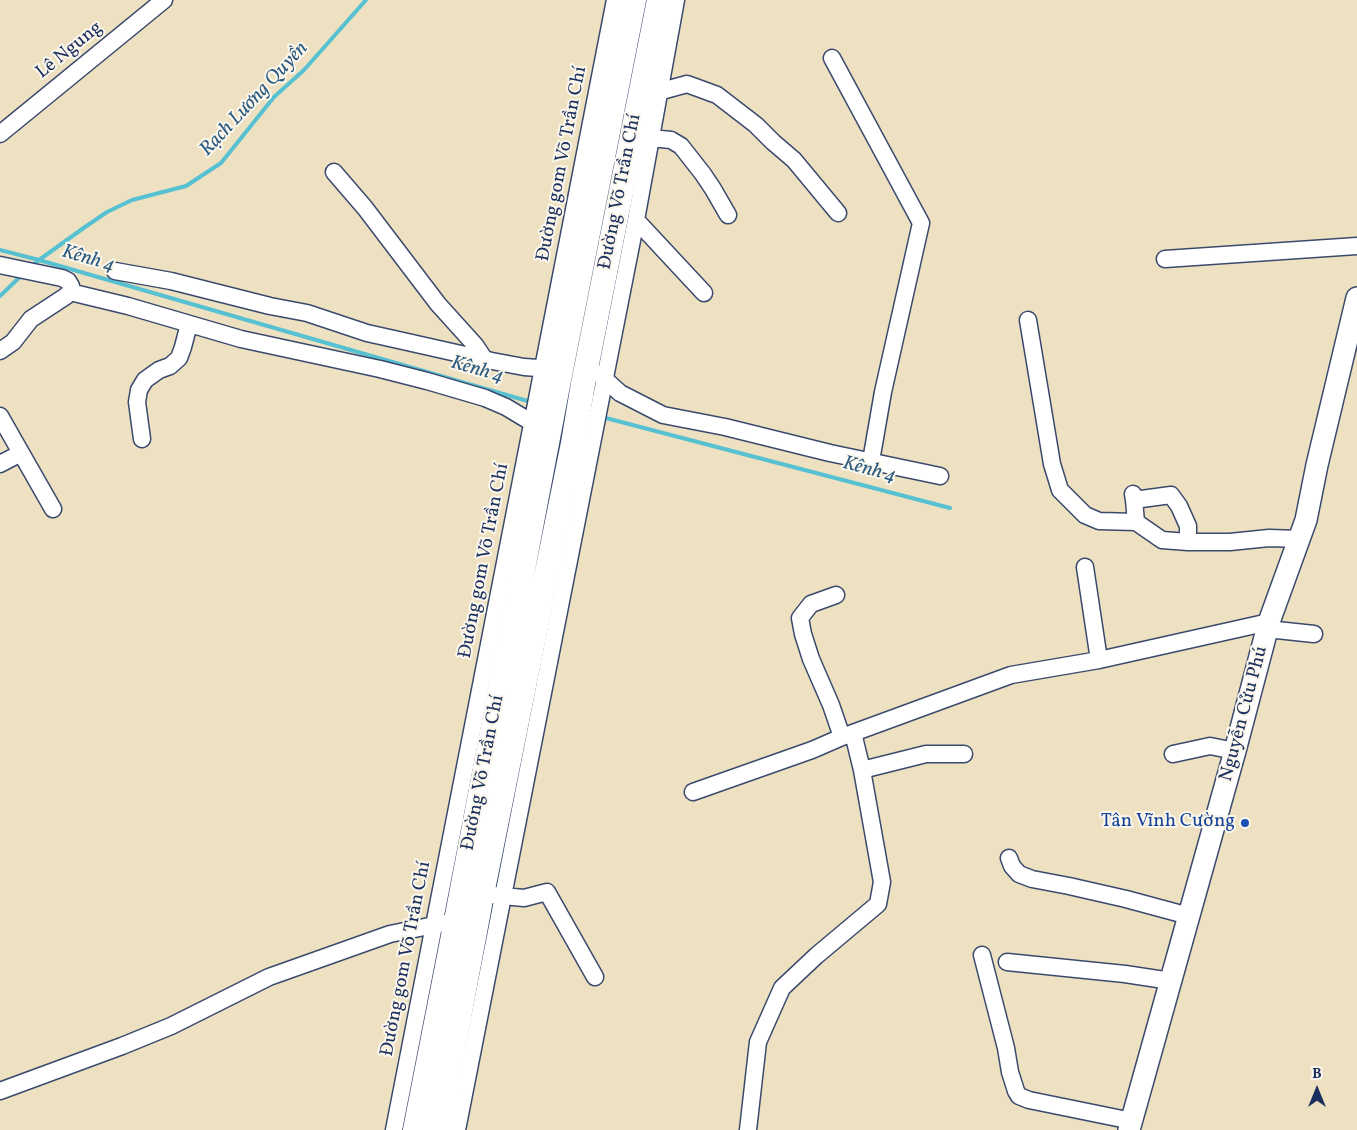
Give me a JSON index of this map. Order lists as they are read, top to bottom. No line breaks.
{"streets":{"highway":["Đường Võ Trần Chí"],"main road":["Nguyễn Cửu Phú"],"street":["Lê Ngung","Đường gom Võ Trần Chí"]},"crossings":[["Đường gom Võ Trần Chí","Đường Võ Trần Chí"]],"water":["Rạch Lương Quyền","Kênh 4"],"places":["Tân Vĩnh Cường"],"north":"top"}
